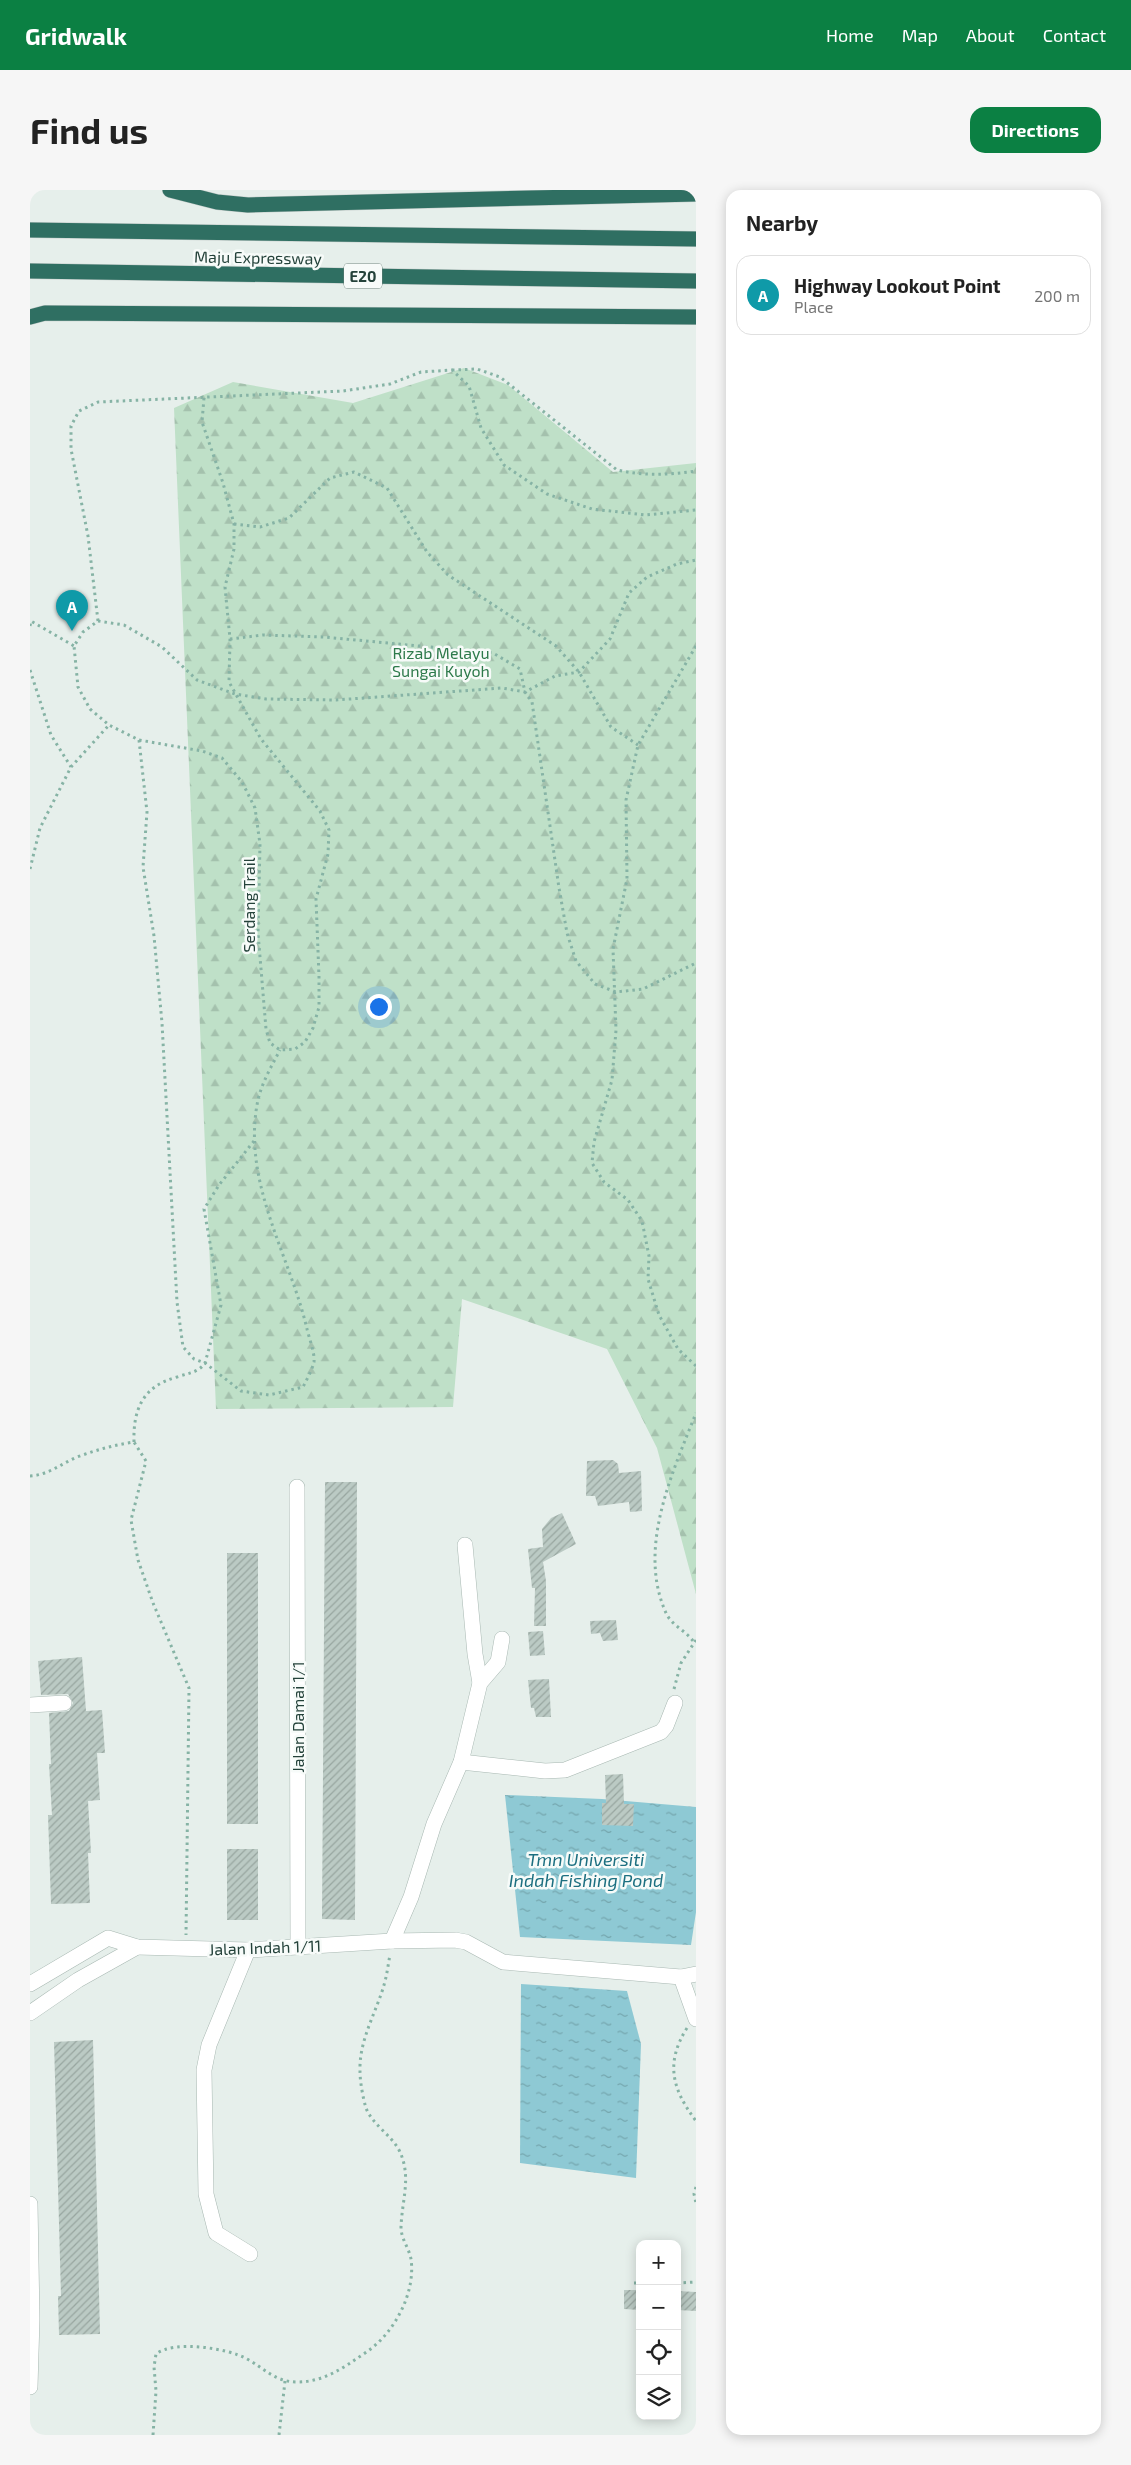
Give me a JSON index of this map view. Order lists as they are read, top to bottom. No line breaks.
{"streets":{"highway":["Maju Expressway","E20"],"street":["Jalan Damai 1/1","Jalan Indah 1/11"],"path":["Serdang Trail"]},"crossings":[["Jalan Damai 1/1","Jalan Indah 1/11"]],"water":["Tmn Universiti Indah Fishing Pond"],"parks":["Rizab Melayu Sungai Kuyoh"],"page":{"header":"Gridwalk","nav":["Home","Map","About","Contact"],"buttons":"Directions","title":"Find us","heading":"Nearby","list":[{"mark":"A","name":"Highway Lookout Point","note":"Place","value":"200 m"}],"pins":"A","map_buttons":["+","−"]}}
